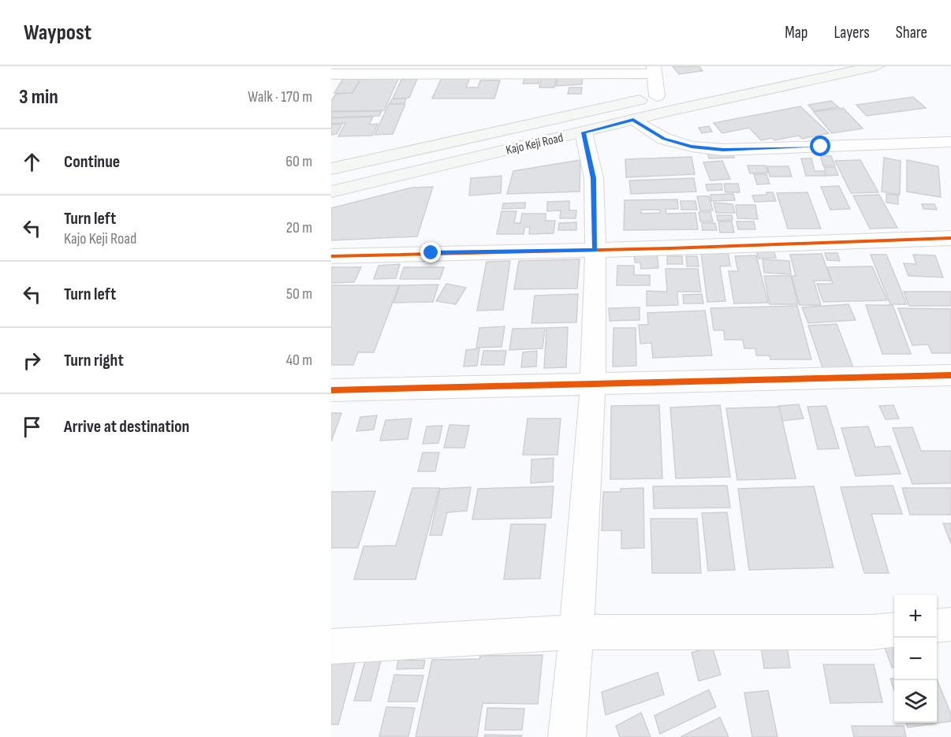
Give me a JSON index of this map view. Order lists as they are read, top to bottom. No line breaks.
{"streets":{"main road":["Kajo Keji Road"]},"page":{"header":"Waypost","nav":["Map","Layers","Share"],"heading":["3 min","Walk · 170 m"],"list":[["Continue","60 m"],["Turn left","Kajo Keji Road","20 m"],["Turn left","50 m"],["Turn right","40 m"],"Arrive at destination"],"map_buttons":["+","−"]}}
